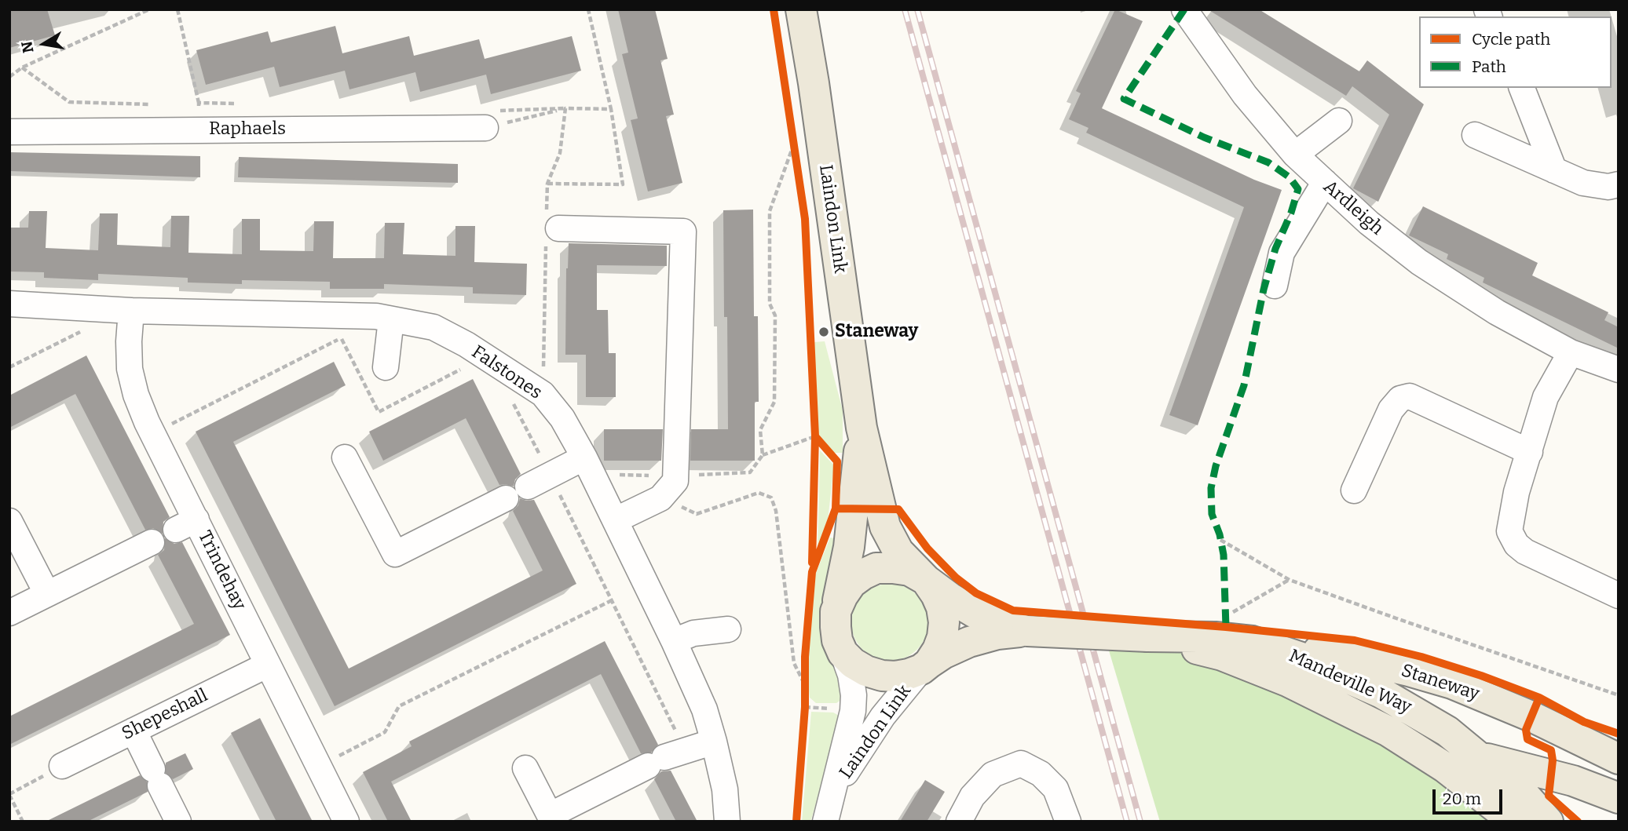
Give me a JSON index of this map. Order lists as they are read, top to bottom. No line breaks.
{"streets":{"main road":["Laindon Link","Mandeville Way","Staneway"],"street":["Raphaels","Ardleigh","Falstones","Trindehay","Shepeshall"]},"crossings":[["Laindon Link","Mandeville Way"],["Falstones","Trindehay"],["Trindehay","Shepeshall"],["Mandeville Way","Staneway"]],"places":["Staneway"],"legend":["Cycle path","Path"],"scale_bar":"20 m","north":"left"}
